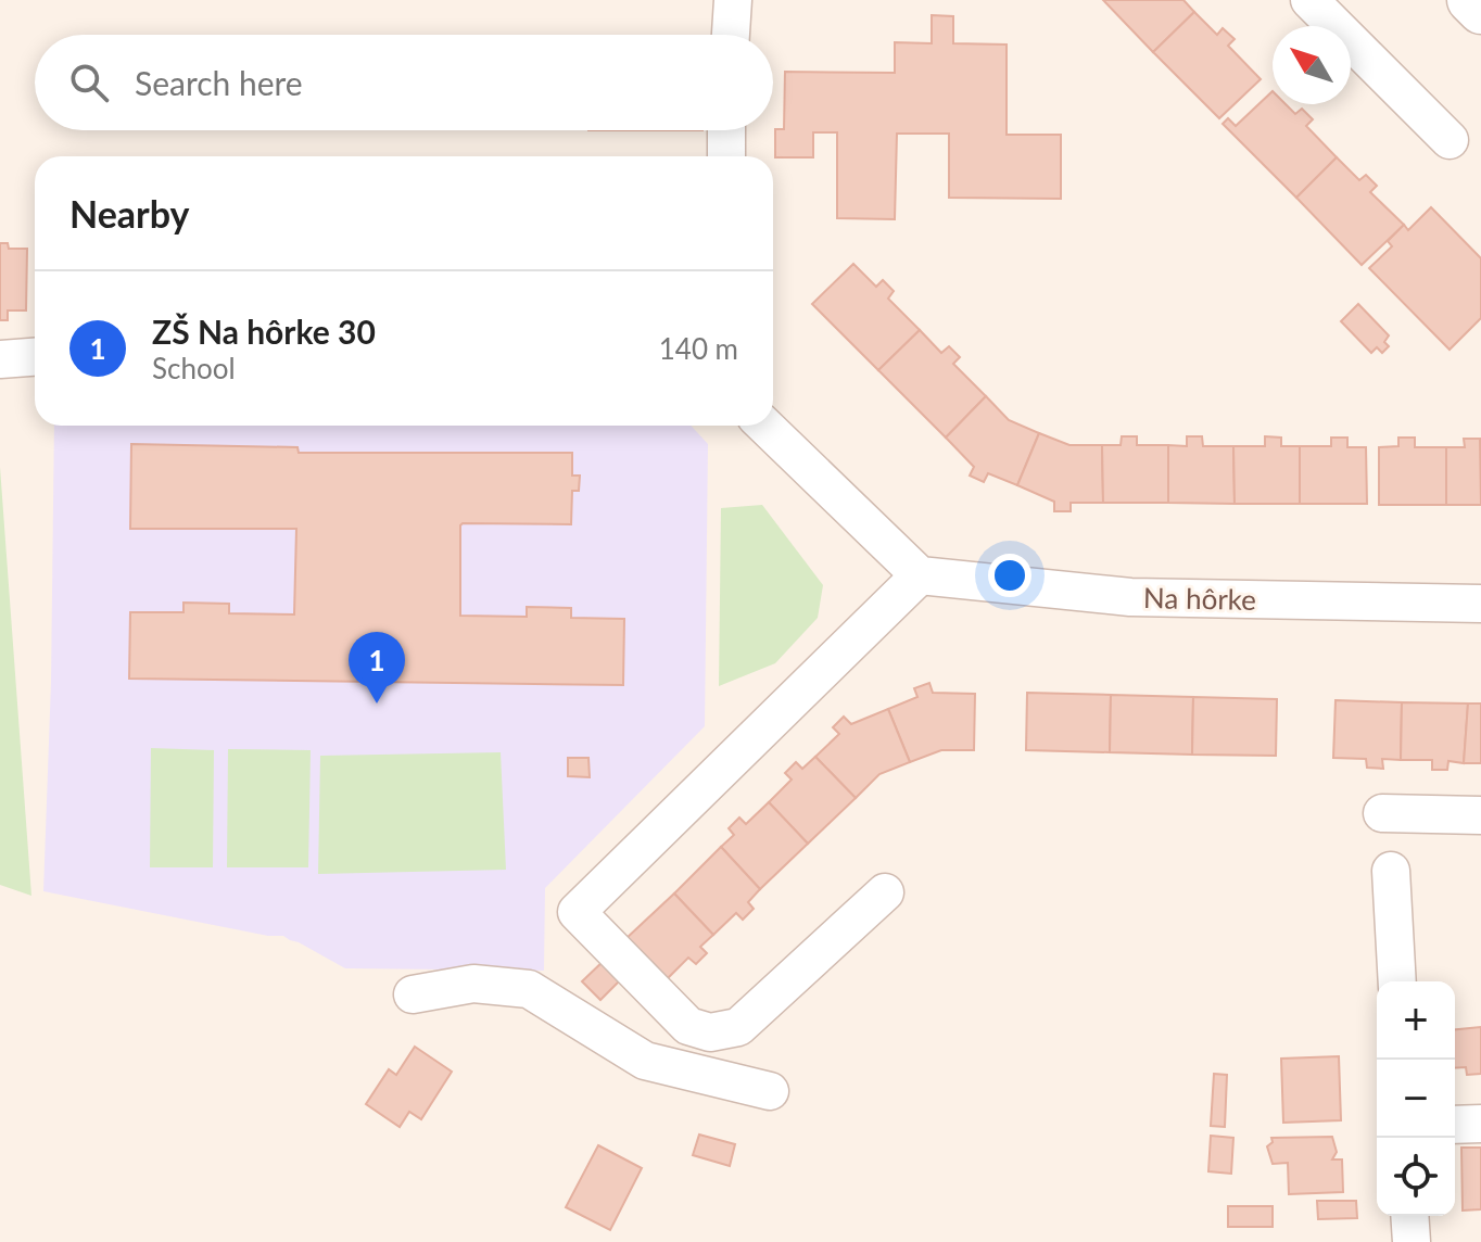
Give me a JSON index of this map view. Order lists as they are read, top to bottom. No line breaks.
{"streets":{"street":["Na hôrke"]},"north":"top left","page":{"search":"Search here","heading":"Nearby","list":[{"mark":"1","name":"ZŠ Na hôrke 30","note":"School","value":"140 m"}],"pins":"1","map_buttons":["+","−"]}}
